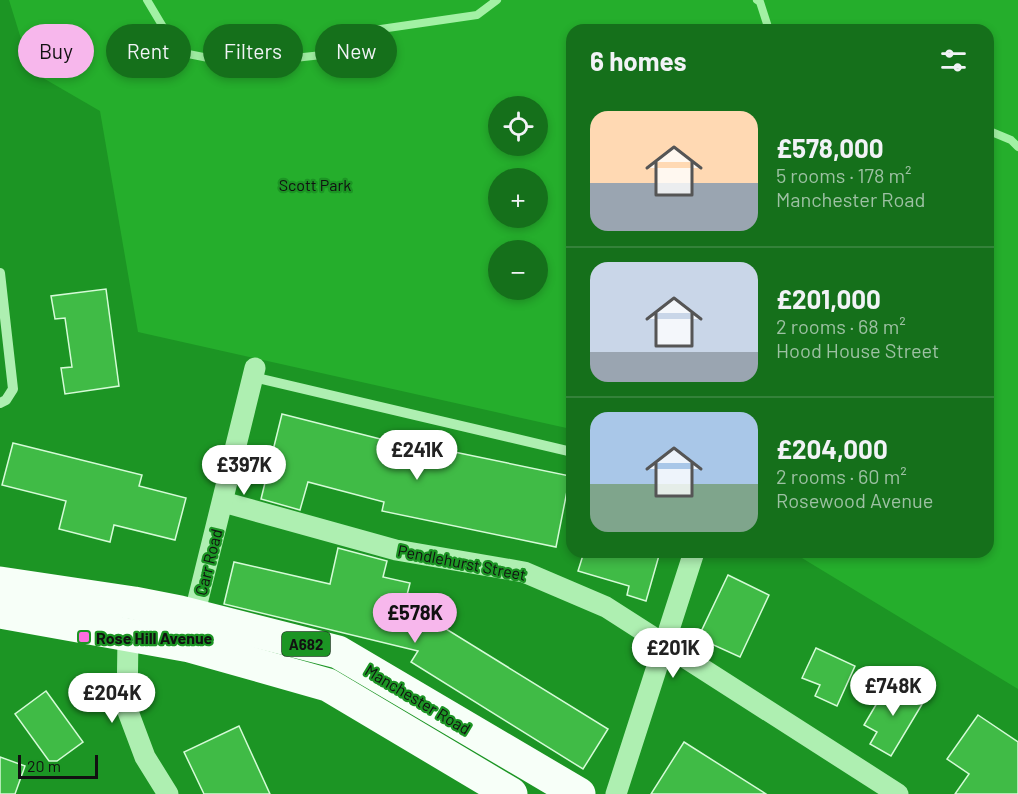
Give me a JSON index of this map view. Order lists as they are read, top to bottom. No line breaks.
{"streets":{"main road":["A682","Manchester Road"],"street":["Carr Road","Pendlehurst Street"]},"crossings":[["Carr Road","Pendlehurst Street"],["Carr Road","Manchester Road"]],"parks":["Scott Park"],"places":{"transit":["Rose Hill Avenue"]},"scale_bar":"20 m","page":{"chip":["Buy","Rent","Filters","New"],"heading":"6 homes","map_buttons":["+","−"],"list":[{"name":"£578,000","note":"5 rooms · 178 m² · Manchester Road"},{"name":"£201,000","note":"2 rooms · 68 m² · Hood House Street"},{"name":"£204,000","note":"2 rooms · 60 m² · Rosewood Avenue"}],"price":["£241K","£397K","£578K","£201K","£748K","£204K"],"scale":"20 m"}}
